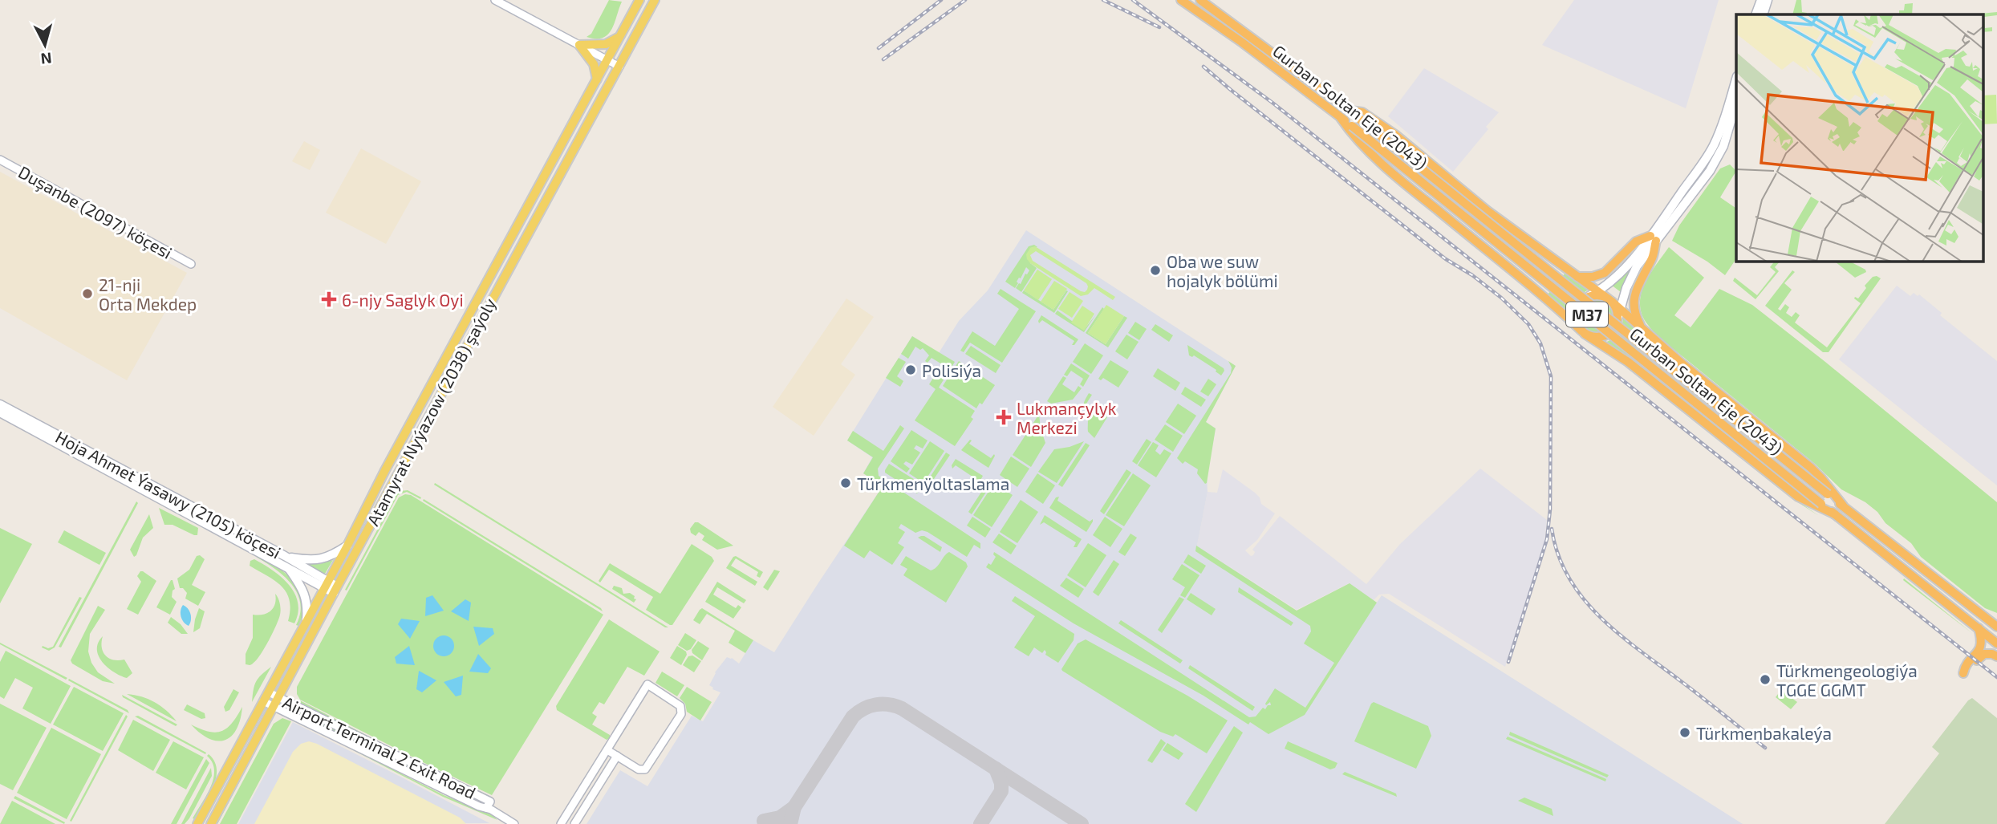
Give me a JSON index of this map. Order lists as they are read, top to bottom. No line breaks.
{"streets":{"highway":["Gurban Soltan Eje (2043)","M37"],"main road":["Atamyrat Nyýazow (2038) şaýoly","Hoja Ahmet Ýasawy (2105) köçesi"],"street":["Duşanbe (2097) köçesi","Airport Terminal 2 Exit Road"]},"crossings":[["Atamyrat Nyýazow (2038) şaýoly","Hoja Ahmet Ýasawy (2105) köçesi"],["Atamyrat Nyýazow (2038) şaýoly","Airport Terminal 2 Exit Road"]],"places":{"other":["Oba we suw hojalyk bölümi","21-nji Orta Mekdep","Polisiýa","Türkmenÿoltaslama","Türkmengeologiýa TGGE GGMT","Türkmenbakaleýa"],"health":["6-njy Saglyk Oyi","Lukmançylyk Merkezi"]},"north":"bottom"}
